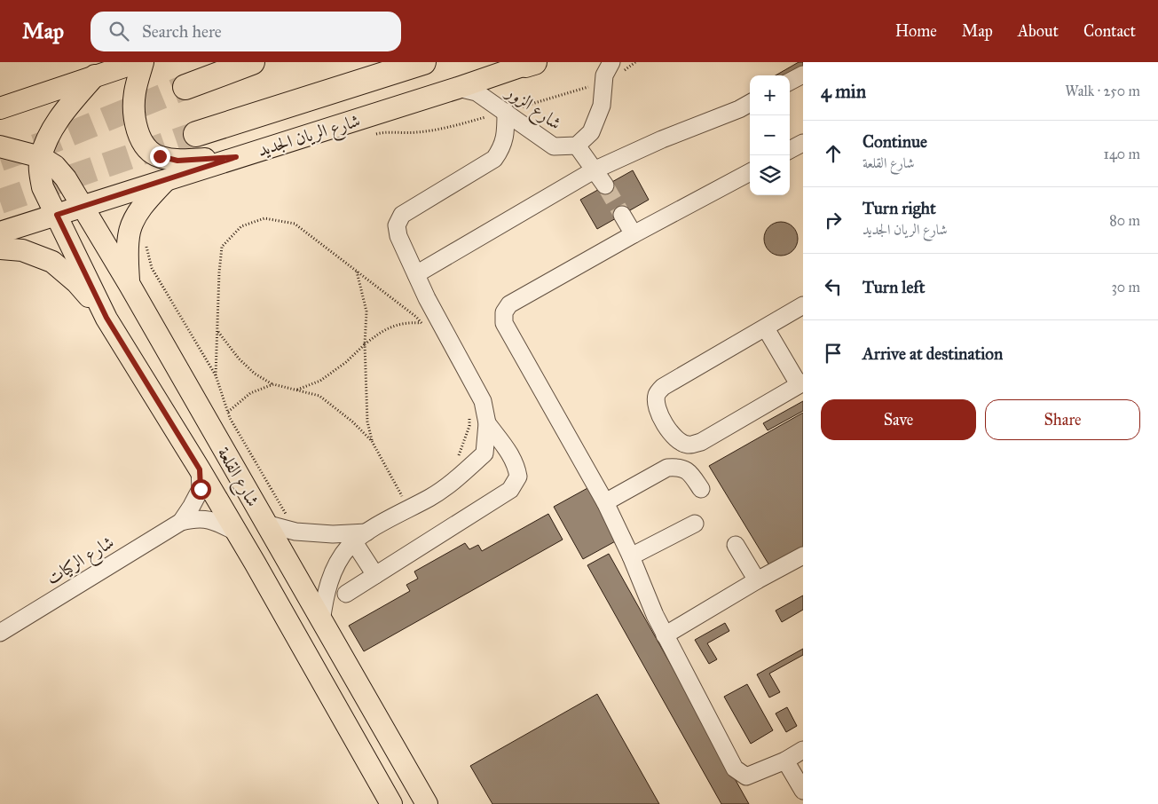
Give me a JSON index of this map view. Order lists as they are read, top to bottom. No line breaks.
{"streets":{"highway":["شارع الريان الجديد"],"main road":["شارع القلعة"],"lane":["شارع الزور","شارع الركيات"]},"crossings":[["شارع الزور","شارع الريان الجديد"],["شارع الريان الجديد","شارع القلعة"],["شارع القلعة","شارع الركيات"]],"page":{"header":"Map","search":"Search here","nav":["Home","Map","About","Contact"],"heading":["4 min","Walk · 250 m"],"map_buttons":["+","−"],"list":[["Continue","شارع القلعة","140 m"],["Turn right","شارع الريان الجديد","80 m"],["Turn left","30 m"],"Arrive at destination"],"buttons":["Save","Share"]}}
